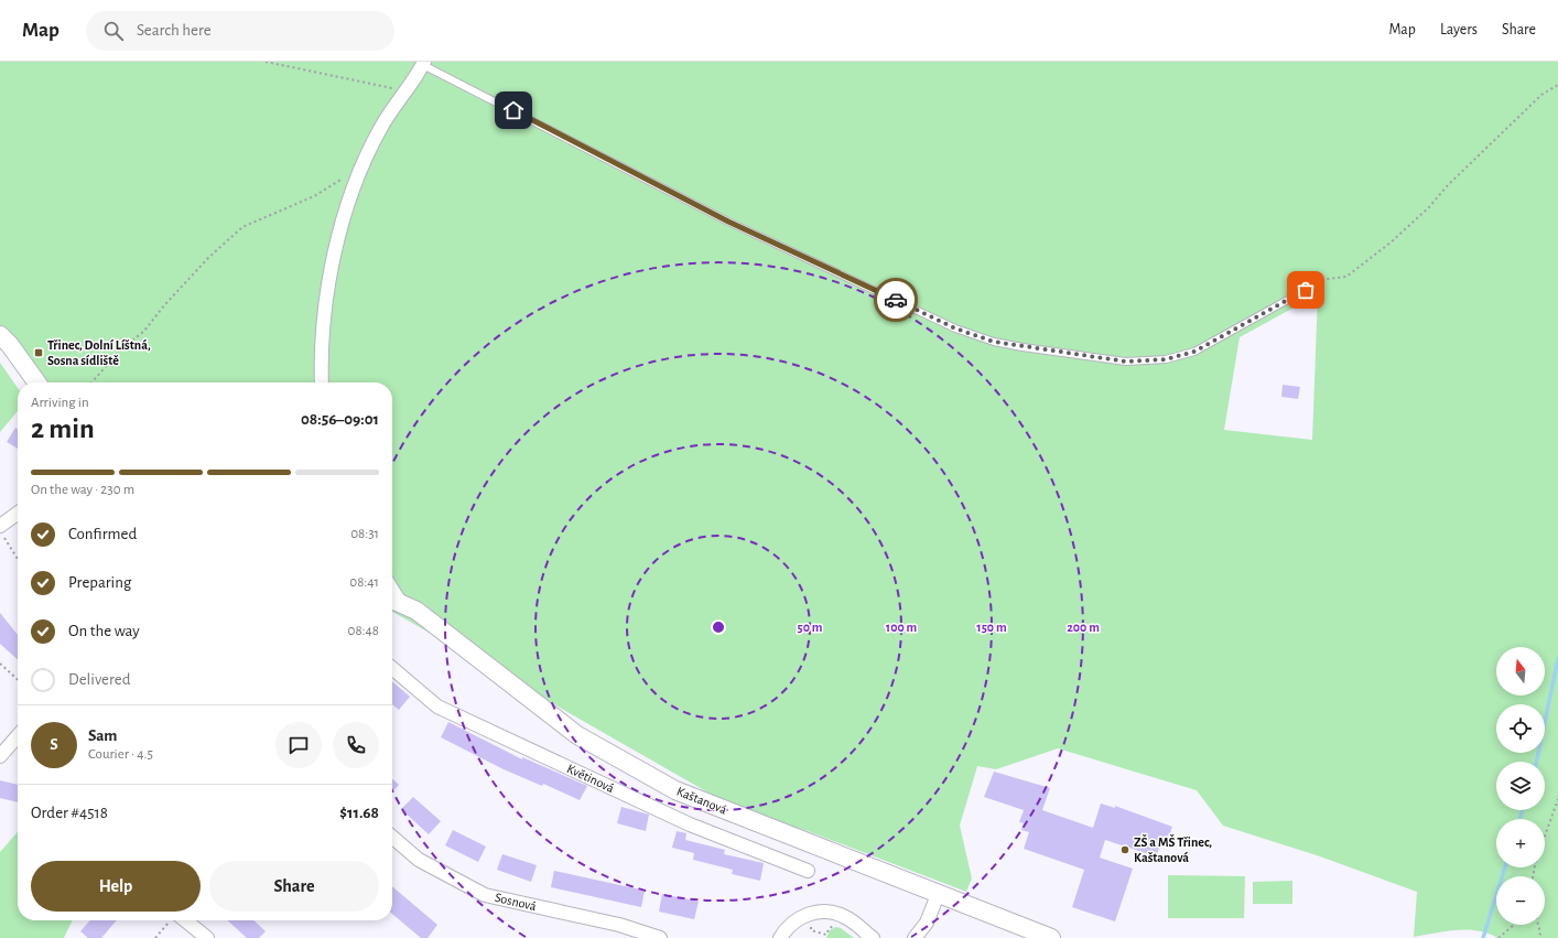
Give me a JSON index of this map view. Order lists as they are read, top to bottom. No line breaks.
{"streets":{"street":["Květinová","Kaštanová","Sosnová"]},"places":{"transit":["Třinec, Dolní Líštná, Sosna sídliště"],"other":["ZŠ a MŠ Třinec, Kaštanová"]},"north":"top","page":{"header":"Map","search":"Search here","nav":["Map","Layers","Share"],"heading":["2 min","Arriving in","08:56–09:01"],"panel":["Sam","Courier · 4.5","Order #4518","$11.68"],"bar":"On the way · 230 m","list":[["Confirmed","08:31"],["Preparing","08:41"],["On the way","08:48"],"Delivered"],"map_buttons":["+","−"],"round":"S","buttons":["Help","Share"]},"rings":["50 m","100 m","150 m","200 m"]}
